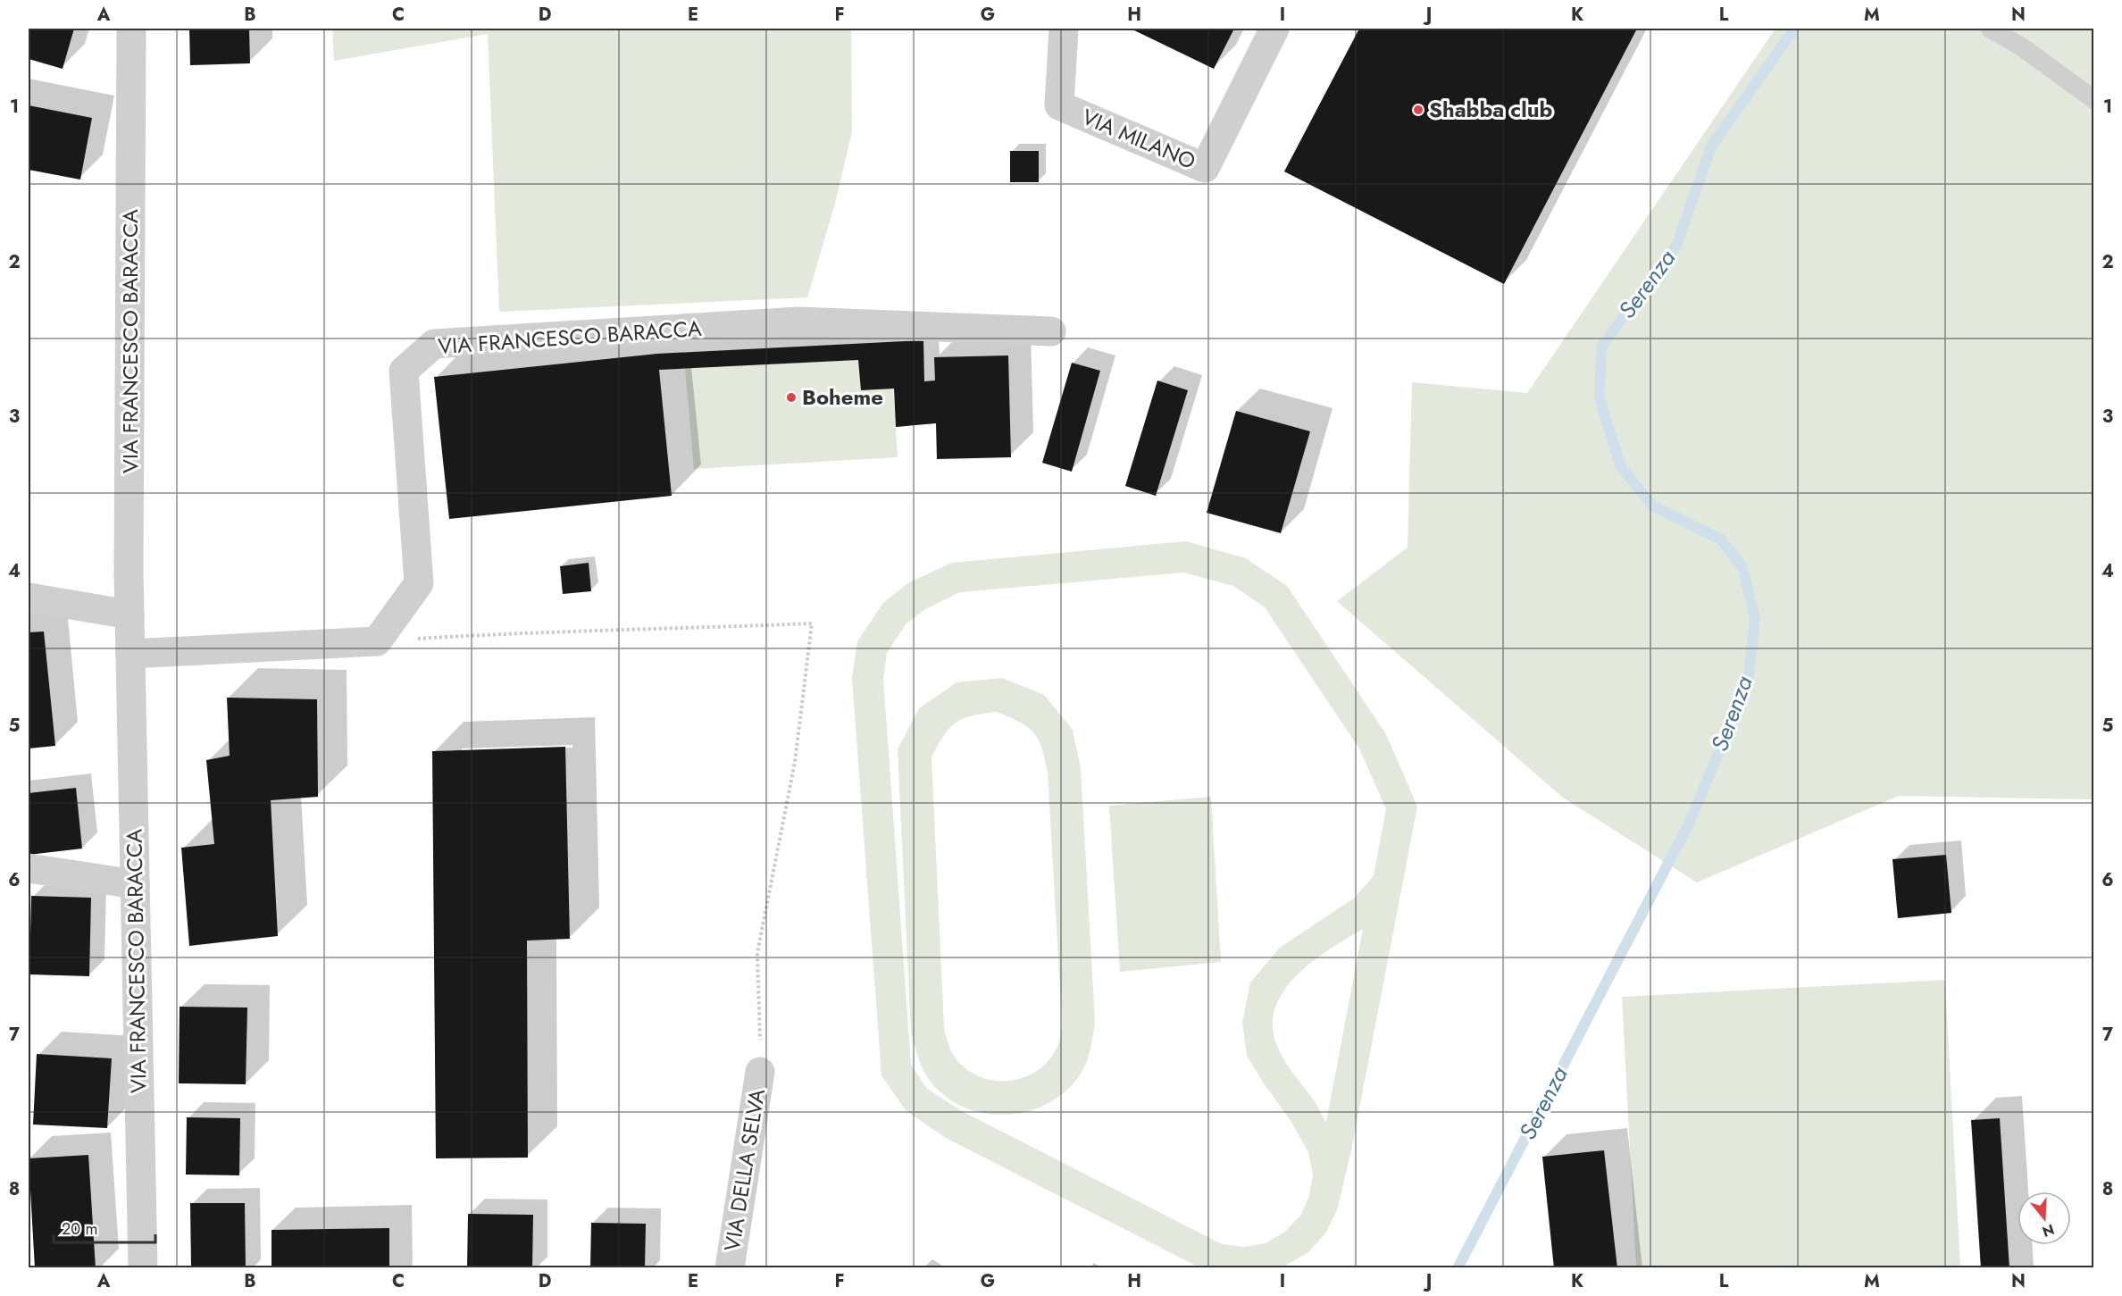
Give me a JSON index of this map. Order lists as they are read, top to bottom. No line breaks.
{"streets":{"street":["VIA MILANO","VIA FRANCESCO BARACCA","VIA DELLA SELVA"]},"water":["Serenza"],"places":["Shabba club","Boheme"],"scale_bar":"20 m","north":"bottom","grid":{"columns":["A","B","C","D","E","F","G","H","I","J","K","L","M","N"],"rows":["1","2","3","4","5","6","7","8"]}}
